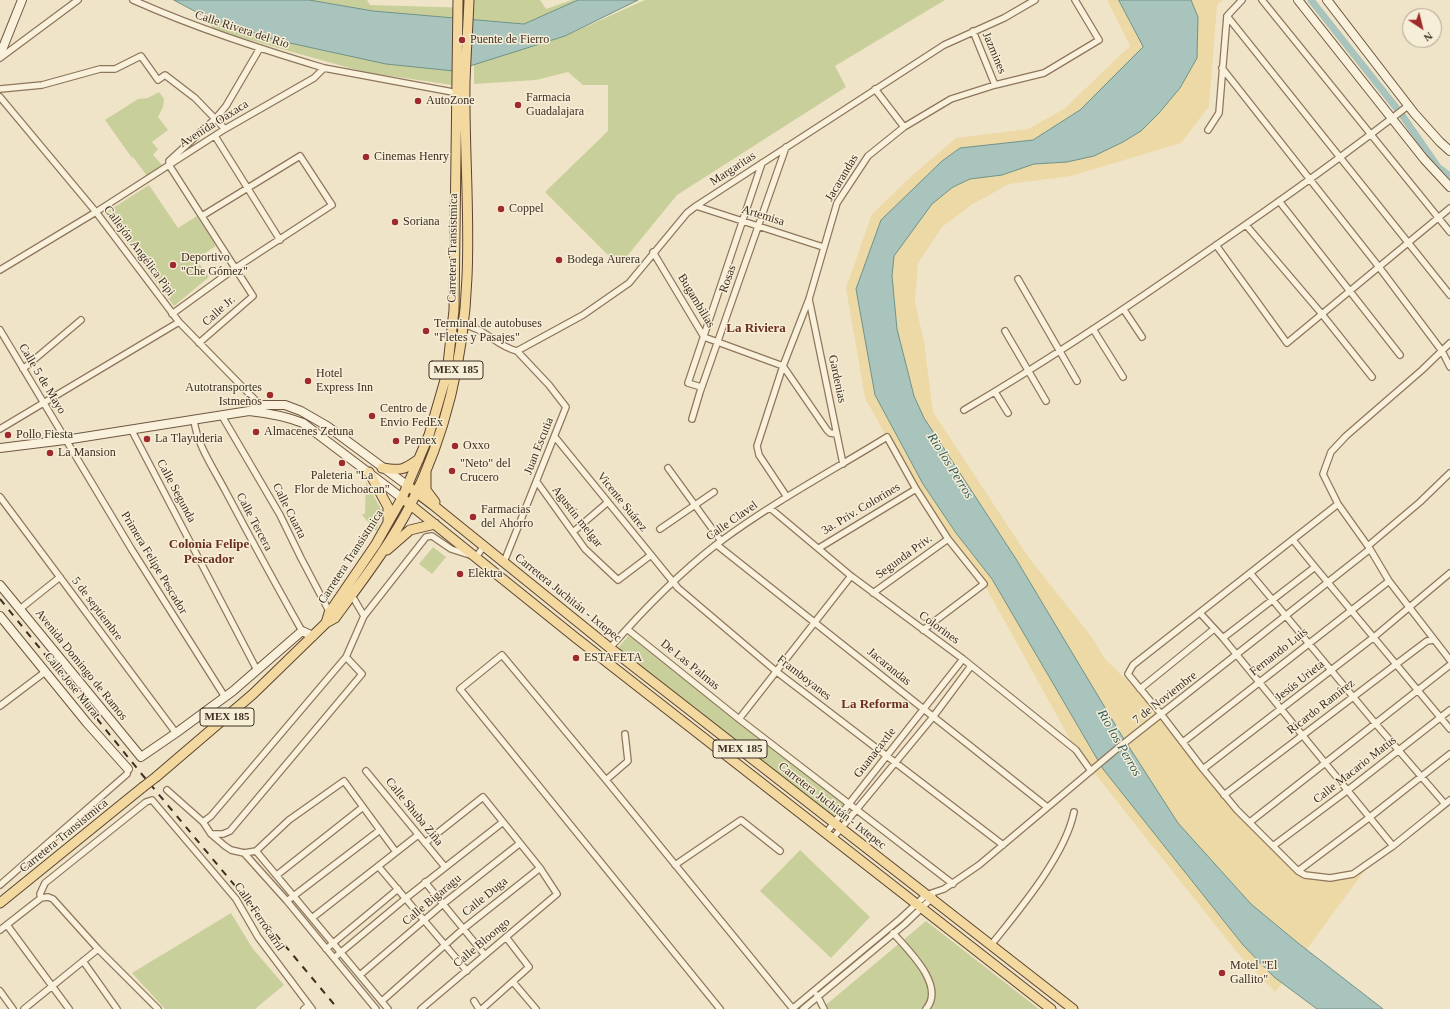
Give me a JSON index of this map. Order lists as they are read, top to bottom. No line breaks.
{"streets":{"main road":["Carretera Transistmica","MEX 185","Carretera Juchitán - Ixtepec"],"street":["Calle Rivera del Río","Jazmines","Avenida Oaxaca","Margaritas","Jacarandas","Artemisa","Callejón Angélica Pipi","Rosas","Bugambilias","Calle Jr.","Calle 5 de Mayo","Gardenias","Juan Escutia","Calle Segunda","Vicente Suárez","3a. Priv. Colorines","Calle Cuarta","Agustín melgar","Calle Clavel","Calle Tercera","Segunda Priv.","Primera Felipe Pescador","5 de septiembre","Colorines","Fernando Luis","Avenida Domingo de Ramos","De Las Palmas","Framboyanes","Jesús Urieta","Calle José Murat","7 de Noviembre","Ricardo Ramírez","Guanacaxtle","Calle Macario Matus","Calle Shuba Ziña","Calle Duga","Calle Bigaragu","Calle Ferrocarril","Calle Bloongo"]},"crossings":[["Calle Rivera del Río","Avenida Oaxaca"],["Jazmines","Margaritas"],["Jazmines","Jacarandas"],["Avenida Oaxaca","Callejón Angélica Pipi"],["Margaritas","Artemisa"],["Margaritas","Rosas"],["Margaritas","Bugambilias"],["Margaritas","Juan Escutia"],["Jacarandas","Artemisa"],["Jacarandas","Bugambilias"],["Jacarandas","Gardenias"],["Jacarandas","Calle Clavel"],["Jacarandas","7 de Noviembre"],["Jacarandas","Guanacaxtle"],["Artemisa","Rosas"],["Carretera Transistmica","MEX 185"],["Carretera Transistmica","Calle Cuarta"],["Carretera Transistmica","Carretera Juchitán - Ixtepec"],["Callejón Angélica Pipi","Calle Jr."],["Rosas","Bugambilias"],["Calle 5 de Mayo","Primera Felipe Pescador"],["Gardenias","Calle Clavel"],["Juan Escutia","Vicente Suárez"],["Juan Escutia","Agustín melgar"],["Juan Escutia","Carretera Juchitán - Ixtepec"],["Vicente Suárez","Agustín melgar"],["Vicente Suárez","Calle Clavel"],["Vicente Suárez","Framboyanes"],["3a. Priv. Colorines","Calle Clavel"],["3a. Priv. Colorines","Colorines"],["Calle Clavel","Carretera Juchitán - Ixtepec"],["Calle Clavel","Colorines"],["Calle Clavel","De Las Palmas"],["Calle Clavel","Framboyanes"],["Segunda Priv.","Colorines"],["Carretera Juchitán - Ixtepec","7 de Noviembre"],["Carretera Juchitán - Ixtepec","Guanacaxtle"],["5 de septiembre","Avenida Domingo de Ramos"],["Colorines","7 de Noviembre"],["Colorines","Guanacaxtle"],["De Las Palmas","7 de Noviembre"],["De Las Palmas","Guanacaxtle"],["Framboyanes","7 de Noviembre"],["Framboyanes","Guanacaxtle"],["Calle Duga","Calle Bloongo"]],"districts":["La Riviera","Colonia Felipe Pescador","La Reforma"],"water":["Rio los Perros"],"places":["Puente de Fierro","AutoZone","Farmacia Guadalajara","Cinemas Henry","Coppel","Soriana","Bodega Aurera","Deportivo \"Che Gómez\"","Terminal de autobuses \"Fletes y Pasajes\"","Hotel Express Inn","Autotransportes Istmeños","Centro de Envio FedEx","Almacenes Zetuna","Pollo Fiesta","La Tlayuderia","Pemex","Oxxo","La Mansion","Paleteria \"La Flor de Michoacan\"","\"Neto\" del Crucero","Farmacias del Ahorro","Elektra","ESTAFETA","Motel \"El Gallito\""],"north":"bottom right"}
